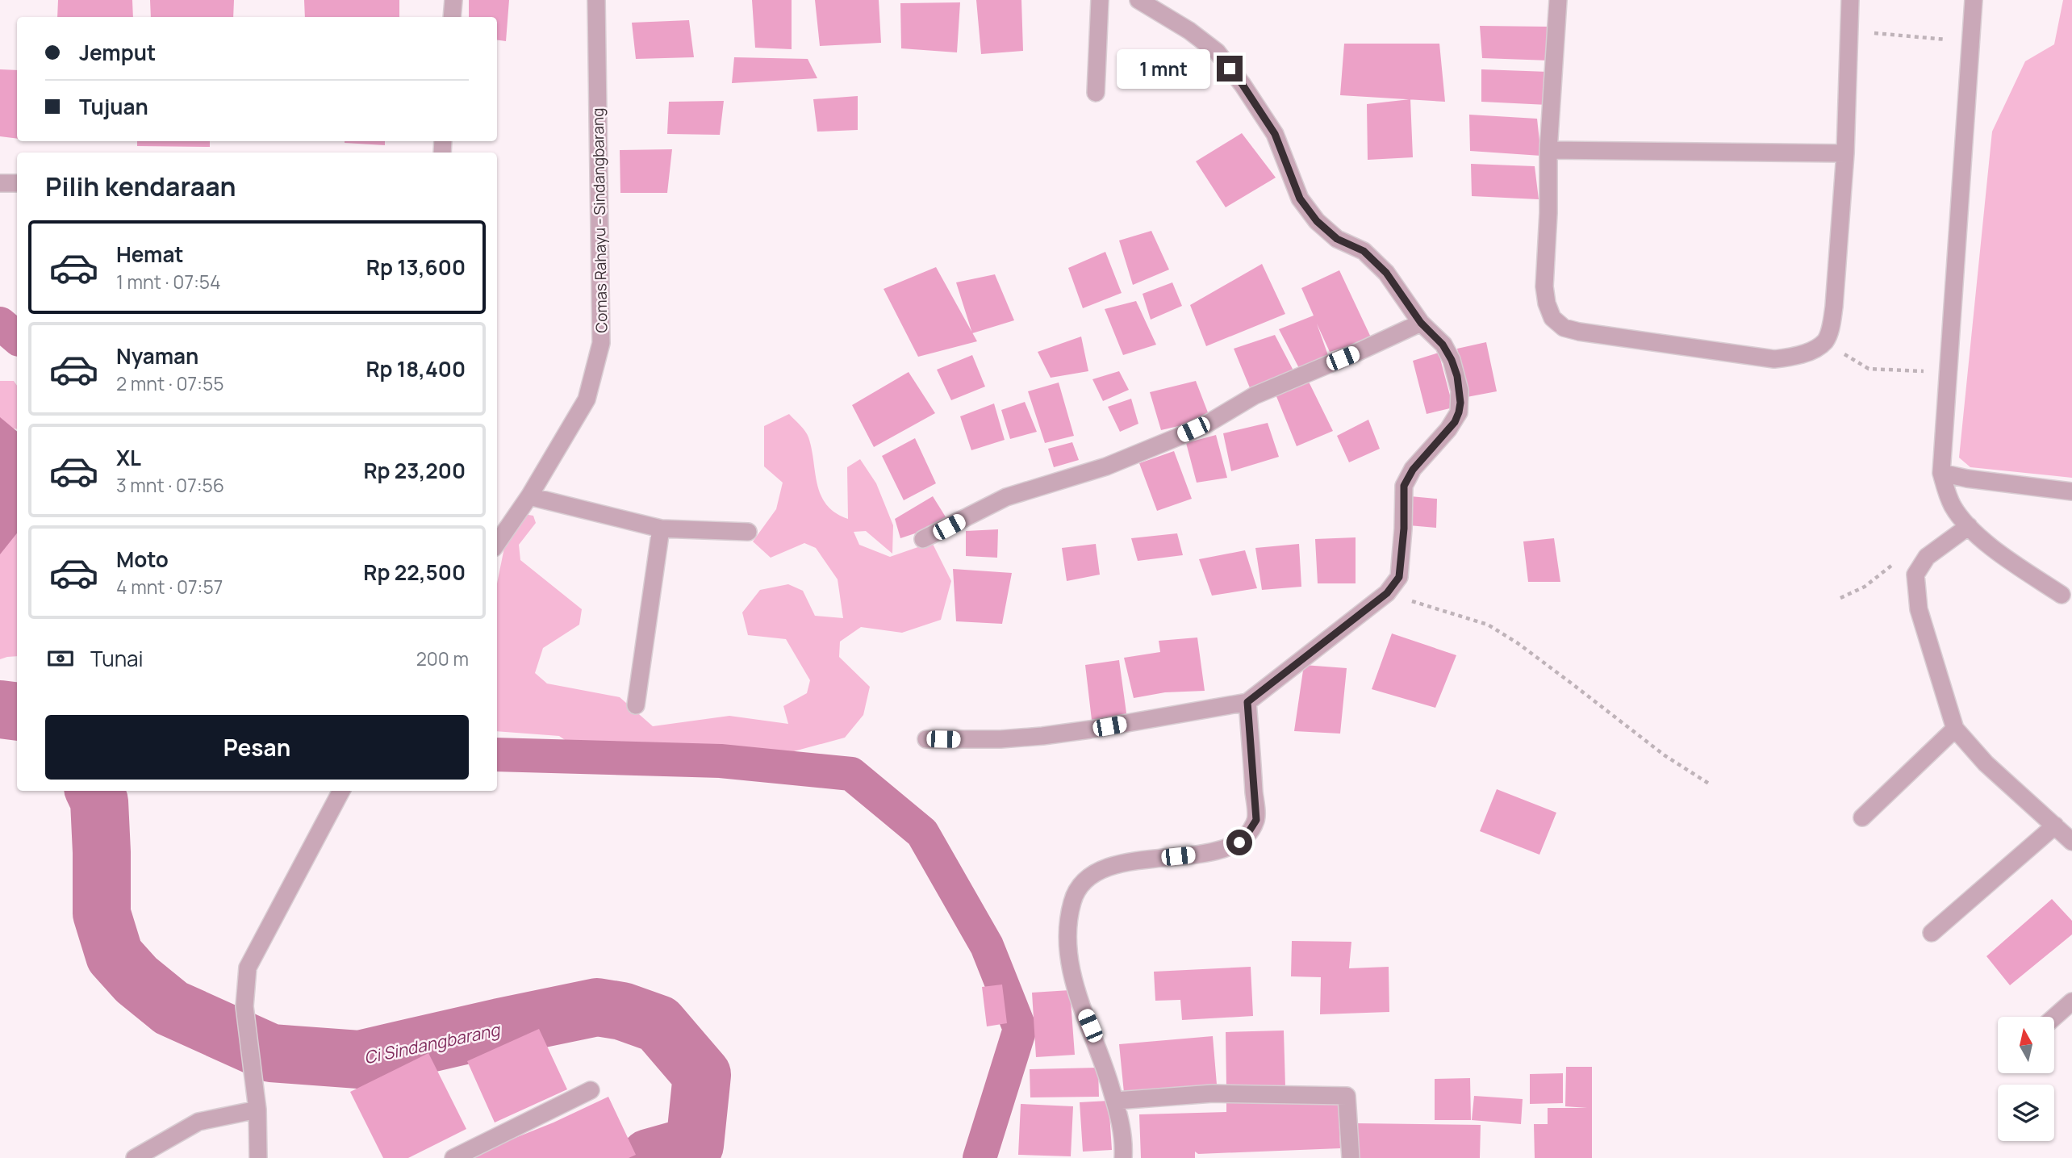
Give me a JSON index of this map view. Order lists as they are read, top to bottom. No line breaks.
{"streets":{"street":["Comas Rahayu - Sindangbarang"]},"water":["Ci Sindangbarang"],"north":"top","page":{"banner":["Jemput","Tujuan"],"bubble":"1 mnt","heading":"Pilih kendaraan","list":[{"name":"Hemat","note":"1 mnt · 07:54","value":"Rp 13,600"},{"name":"Nyaman","note":"2 mnt · 07:55","value":"Rp 18,400"},{"name":"XL","note":"3 mnt · 07:56","value":"Rp 23,200"},{"name":"Moto","note":"4 mnt · 07:57","value":"Rp 22,500"}],"pay":["Tunai","200 m"],"buttons":"Pesan"}}
